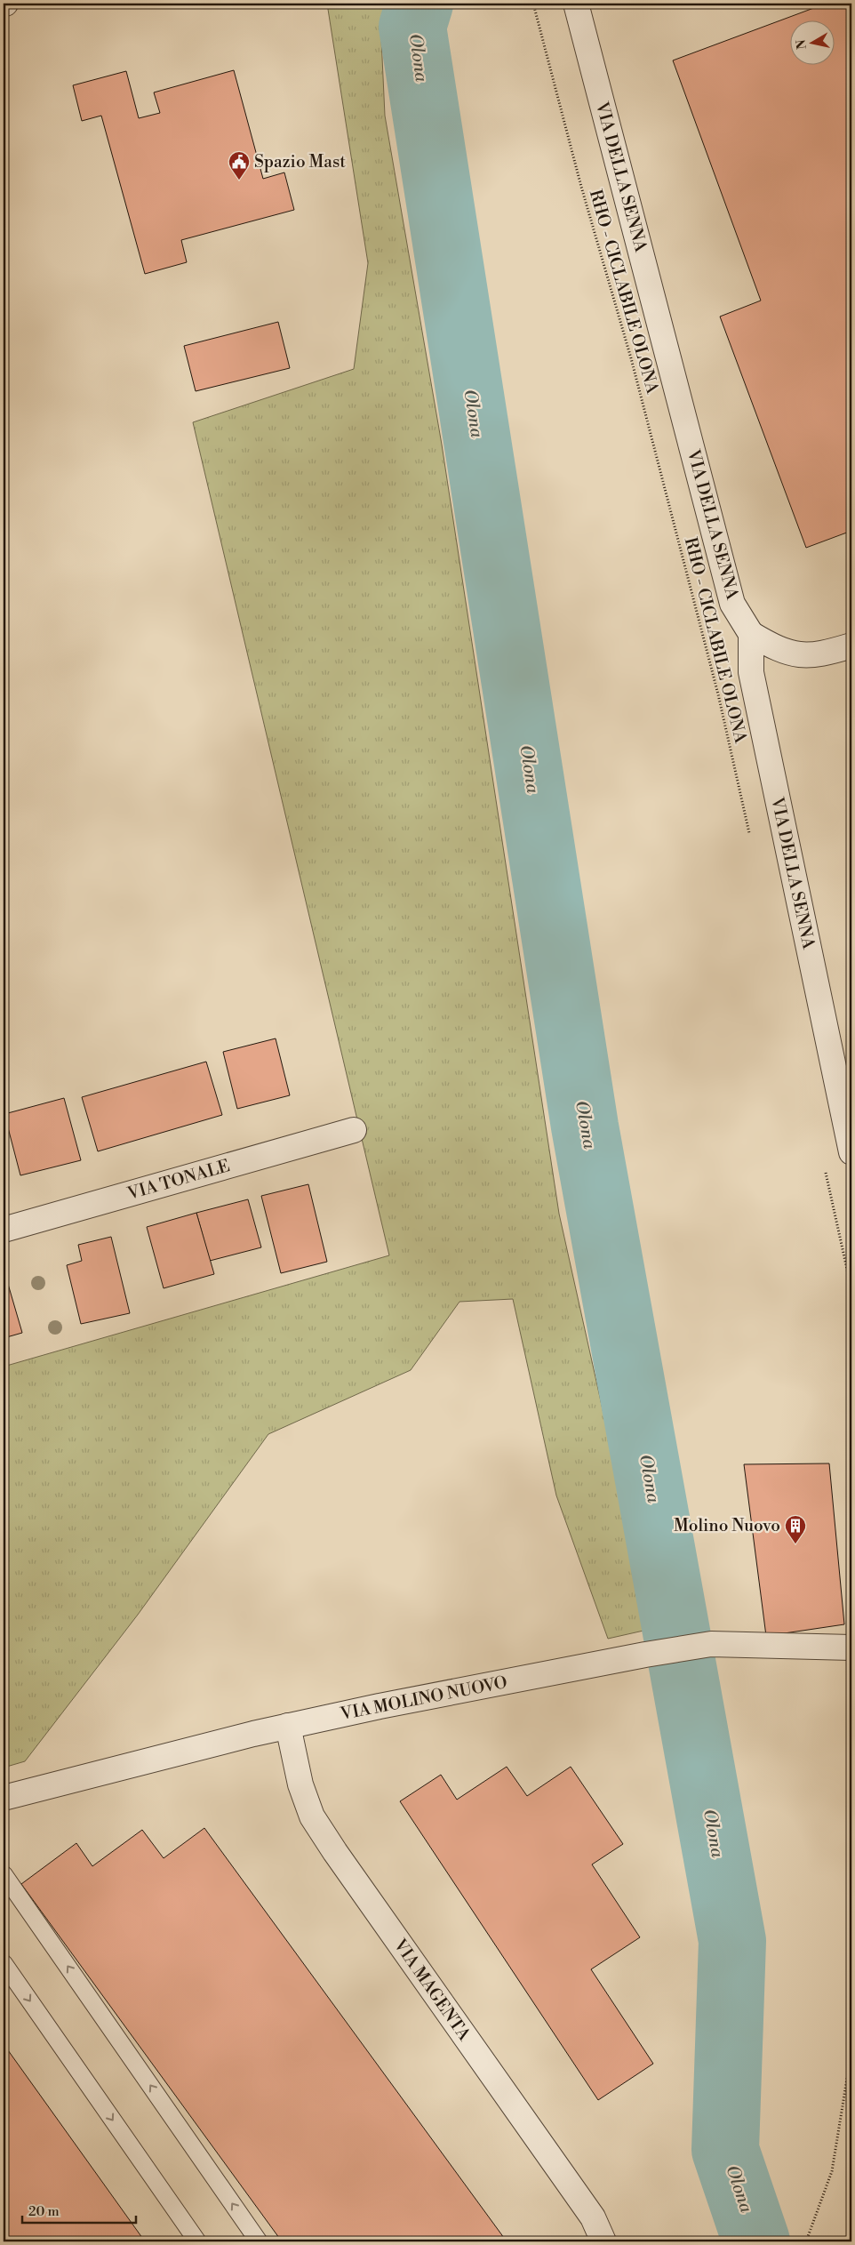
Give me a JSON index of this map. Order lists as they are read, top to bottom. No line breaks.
{"streets":{"street":["VIA DELLA SENNA","VIA TONALE","VIA MOLINO NUOVO","VIA MAGENTA"],"path":["RHO - CICLABILE OLONA"]},"crossings":[["VIA MOLINO NUOVO","VIA MAGENTA"]],"water":["Olona"],"places":{"public building":["Spazio Mast"],"building":["Molino Nuovo"]},"scale_bar":"20 m","north":"left"}
